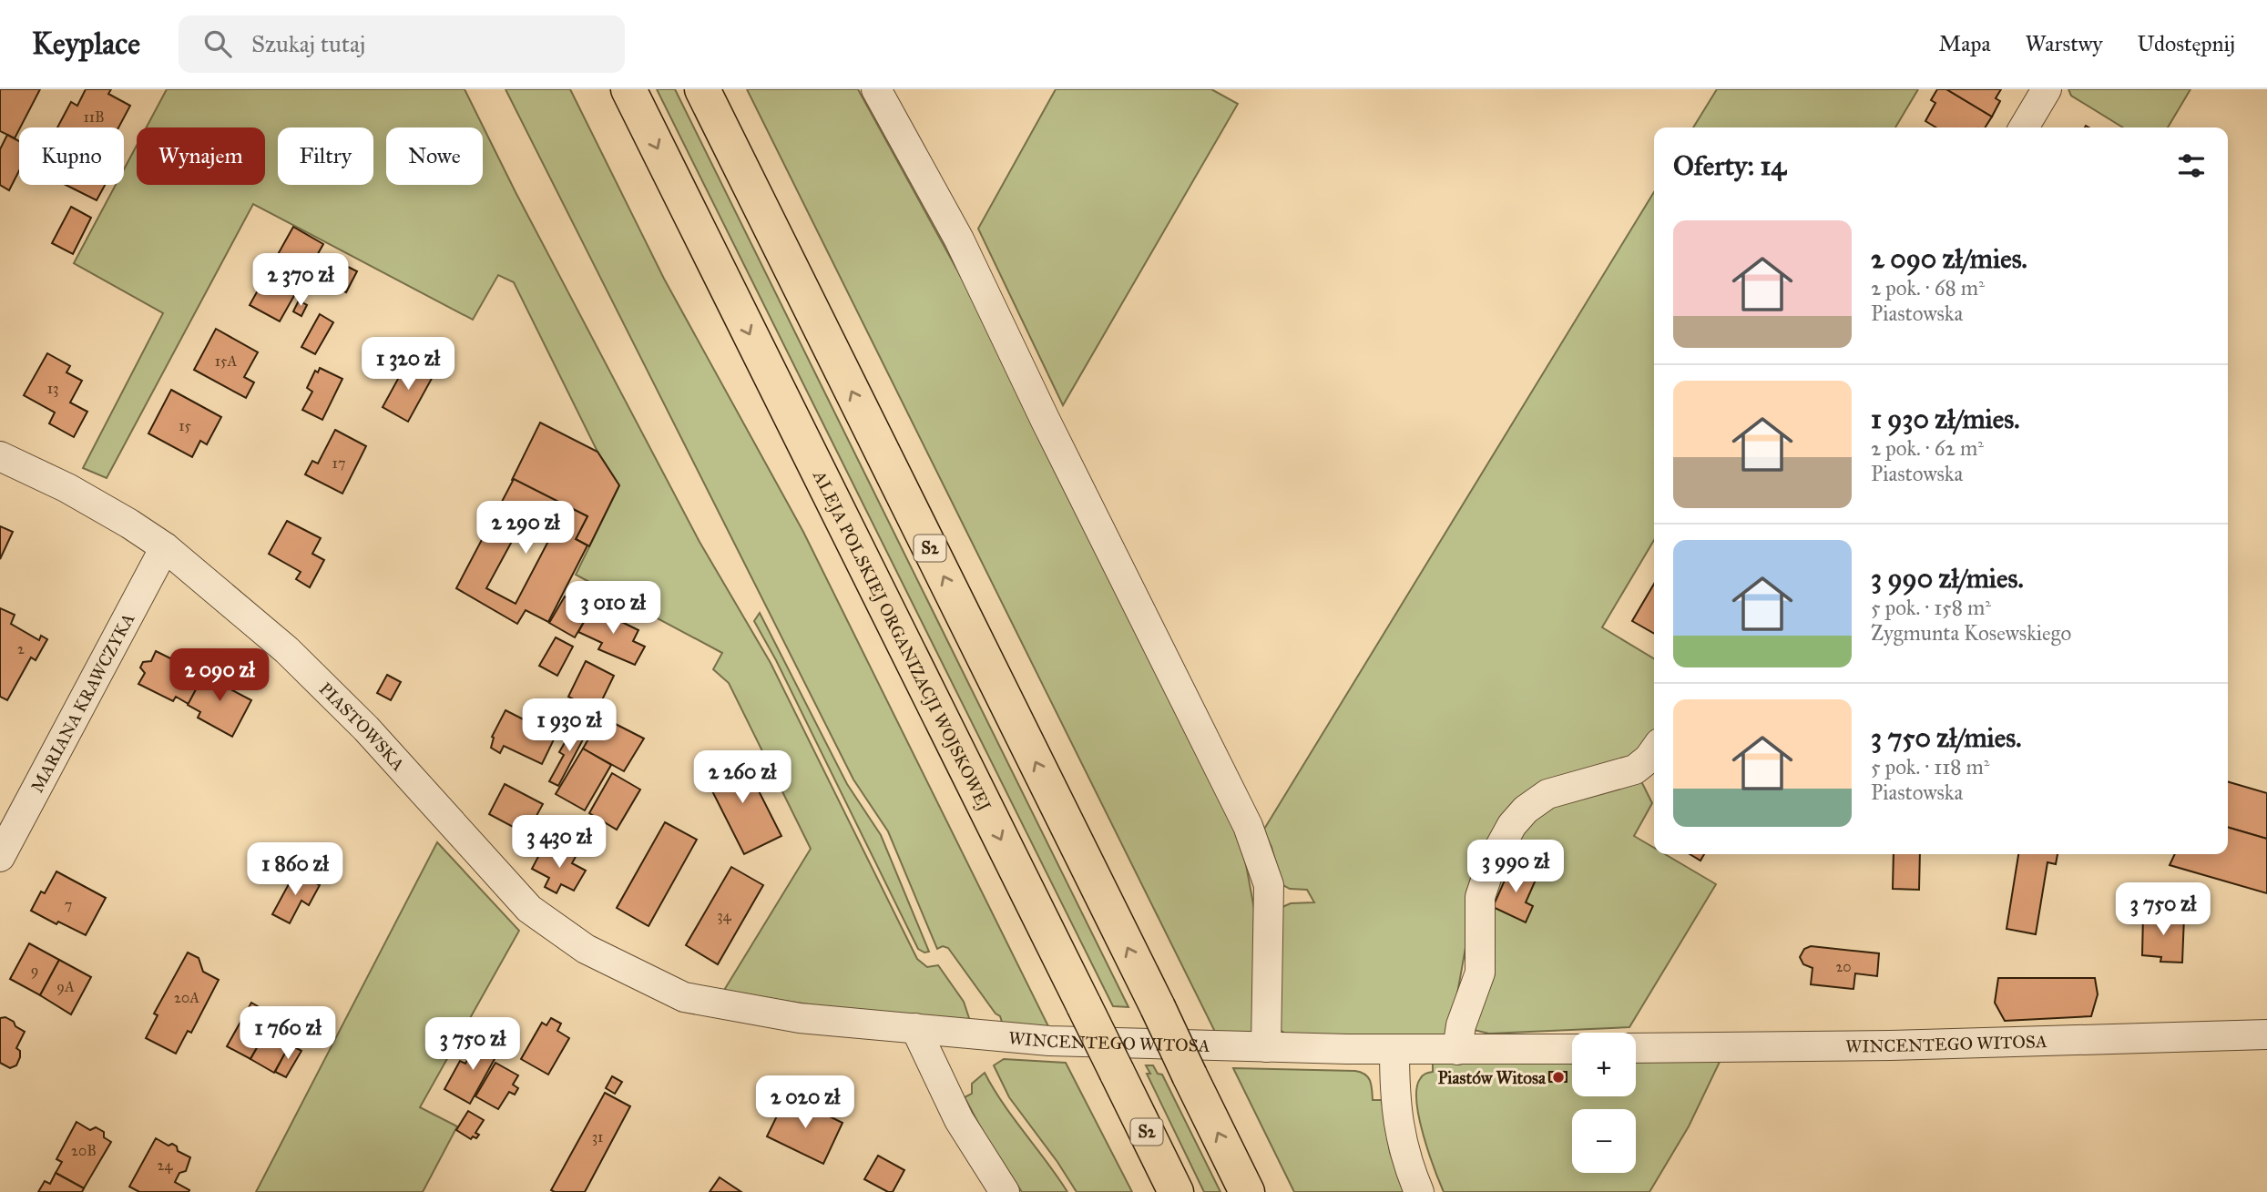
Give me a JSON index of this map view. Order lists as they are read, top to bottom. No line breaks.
{"streets":{"highway":["S2","ALEJA POLSKIEJ ORGANIZACJI WOJSKOWEJ"],"street":["MARIANA KRAWCZYKA","PIASTOWSKA","WINCENTEGO WITOSA"]},"crossings":[["MARIANA KRAWCZYKA","PIASTOWSKA"],["PIASTOWSKA","WINCENTEGO WITOSA"]],"places":["Piastów Witosa"],"house_numbers":["11B","15A","13","15","17","2","7","34","20","9","9A","20A","31","20B","24"],"page":{"header":"Keyplace","search":"Szukaj tutaj","nav":["Mapa","Warstwy","Udostępnij"],"chip":["Kupno","Wynajem","Filtry","Nowe"],"heading":"Oferty: 14","list":[{"name":"2 090 zł/mies.","note":"2 pok. · 68 m² · Piastowska"},{"name":"1 930 zł/mies.","note":"2 pok. · 62 m² · Piastowska"},{"name":"3 990 zł/mies.","note":"5 pok. · 158 m² · Zygmunta Kosewskiego"},{"name":"3 750 zł/mies.","note":"5 pok. · 118 m² · Piastowska"}],"price":["2 370 zł","1 320 zł","2 290 zł","3 010 zł","2 090 zł","1 930 zł","2 260 zł","3 430 zł","3 990 zł","1 860 zł","3 750 zł","1 760 zł","3 750 zł","2 020 zł"],"map_buttons":["+","−"]}}
